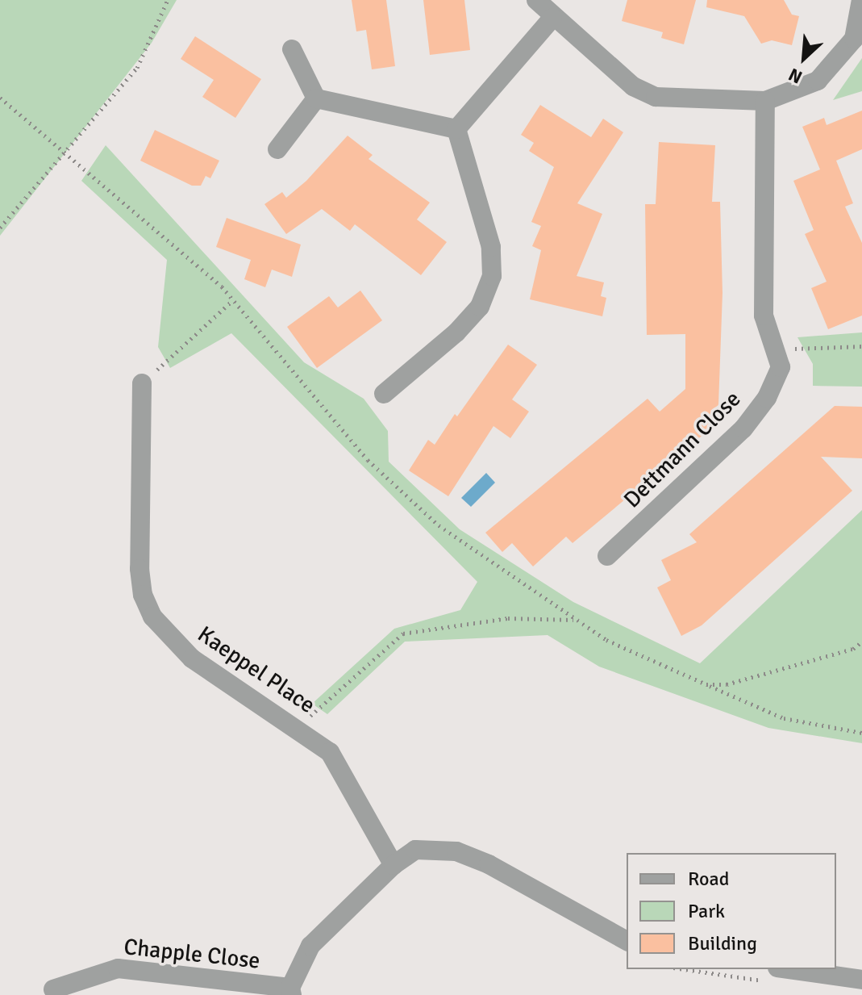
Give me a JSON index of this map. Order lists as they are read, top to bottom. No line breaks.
{"streets":{"street":["Dettmann Close","Kaeppel Place","Chapple Close"]},"legend":["Road","Park","Building"],"north":"bottom left"}
